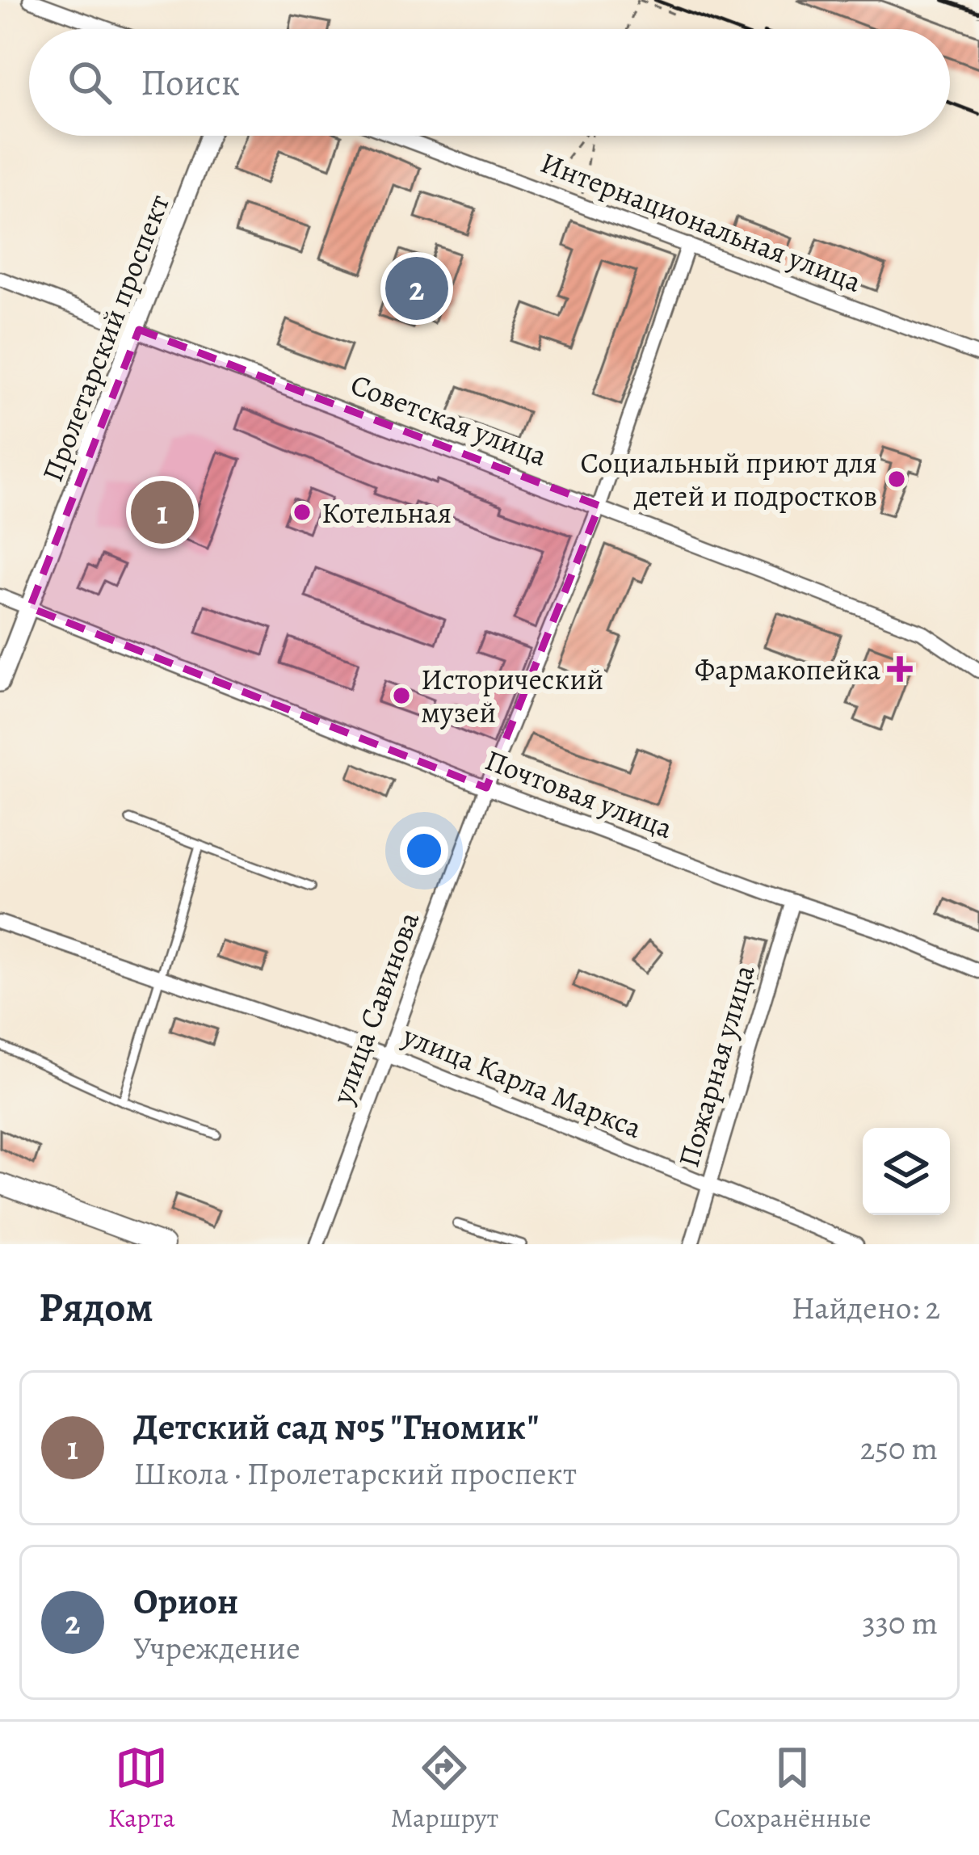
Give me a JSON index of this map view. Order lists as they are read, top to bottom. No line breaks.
{"streets":{"street":["Интернациональная улица","Пролетарский проспект","Советская улица","Почтовая улица","улица Савинова","Пожарная улица","улица Карла Маркса"]},"crossings":[["Интернациональная улица","улица Савинова"],["Пролетарский проспект","Советская улица"],["Пролетарский проспект","Почтовая улица"],["Советская улица","улица Савинова"],["Почтовая улица","улица Савинова"],["Почтовая улица","Пожарная улица"],["улица Савинова","улица Карла Маркса"],["Пожарная улица","улица Карла Маркса"]],"places":{"other":["Социальный приют для детей и подростков","Котельная","Исторический музей"],"health":["Фармакопейка"]},"page":{"search":"Поиск","pins":["2","1"],"heading":["Рядом","Найдено: 2"],"list":[{"mark":"1","name":"Детский сад №5 \"Гномик\"","note":"Школа · Пролетарский проспект","value":"250 m"},{"mark":"2","name":"Орион","note":"Учреждение","value":"330 m"}],"nav":["Карта","Маршрут","Сохранённые"]}}
